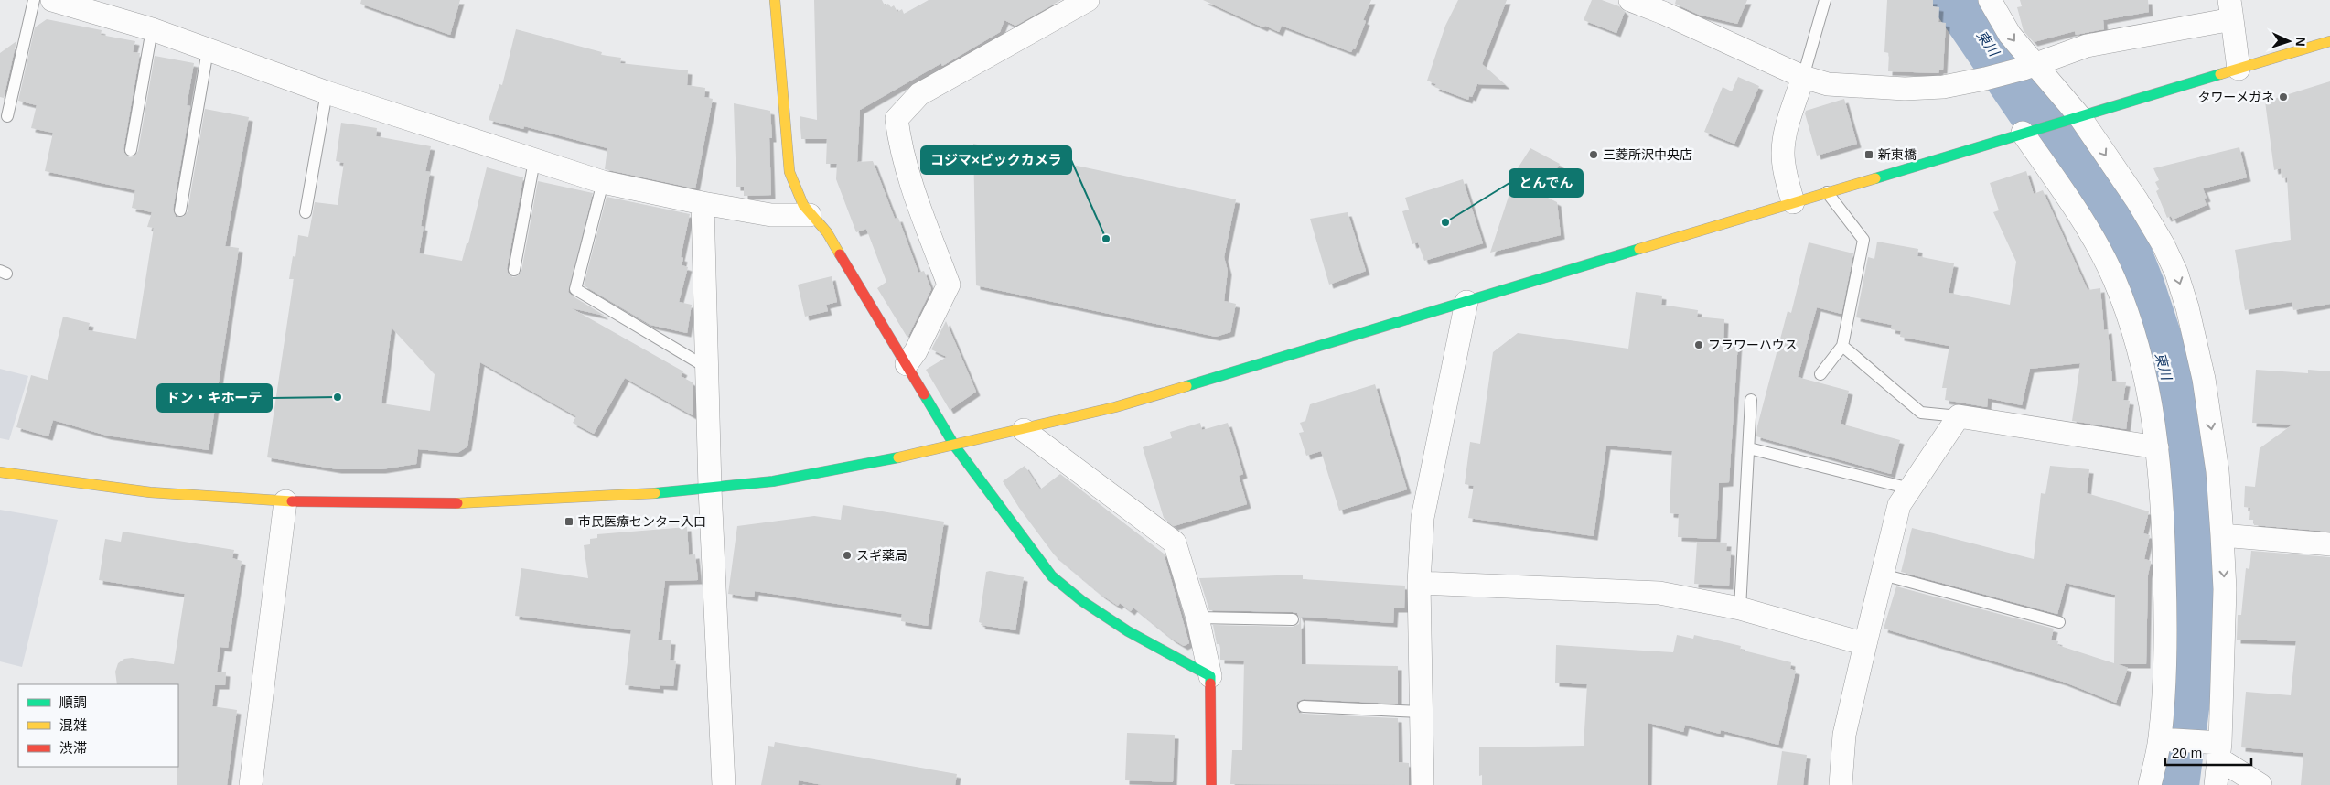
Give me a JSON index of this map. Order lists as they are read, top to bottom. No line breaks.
{"water":["東川"],"places":{"other":["タワーメガネ","三菱所沢中央店","とんでん","コジマ×ビックカメラ","フラワーハウス","ドン・キホーテ","スギ薬局"],"transit":["新東橋","市民医療センター入口"]},"legend":["順調","混雑","渋滞"],"scale_bar":"20 m","north":"right"}
